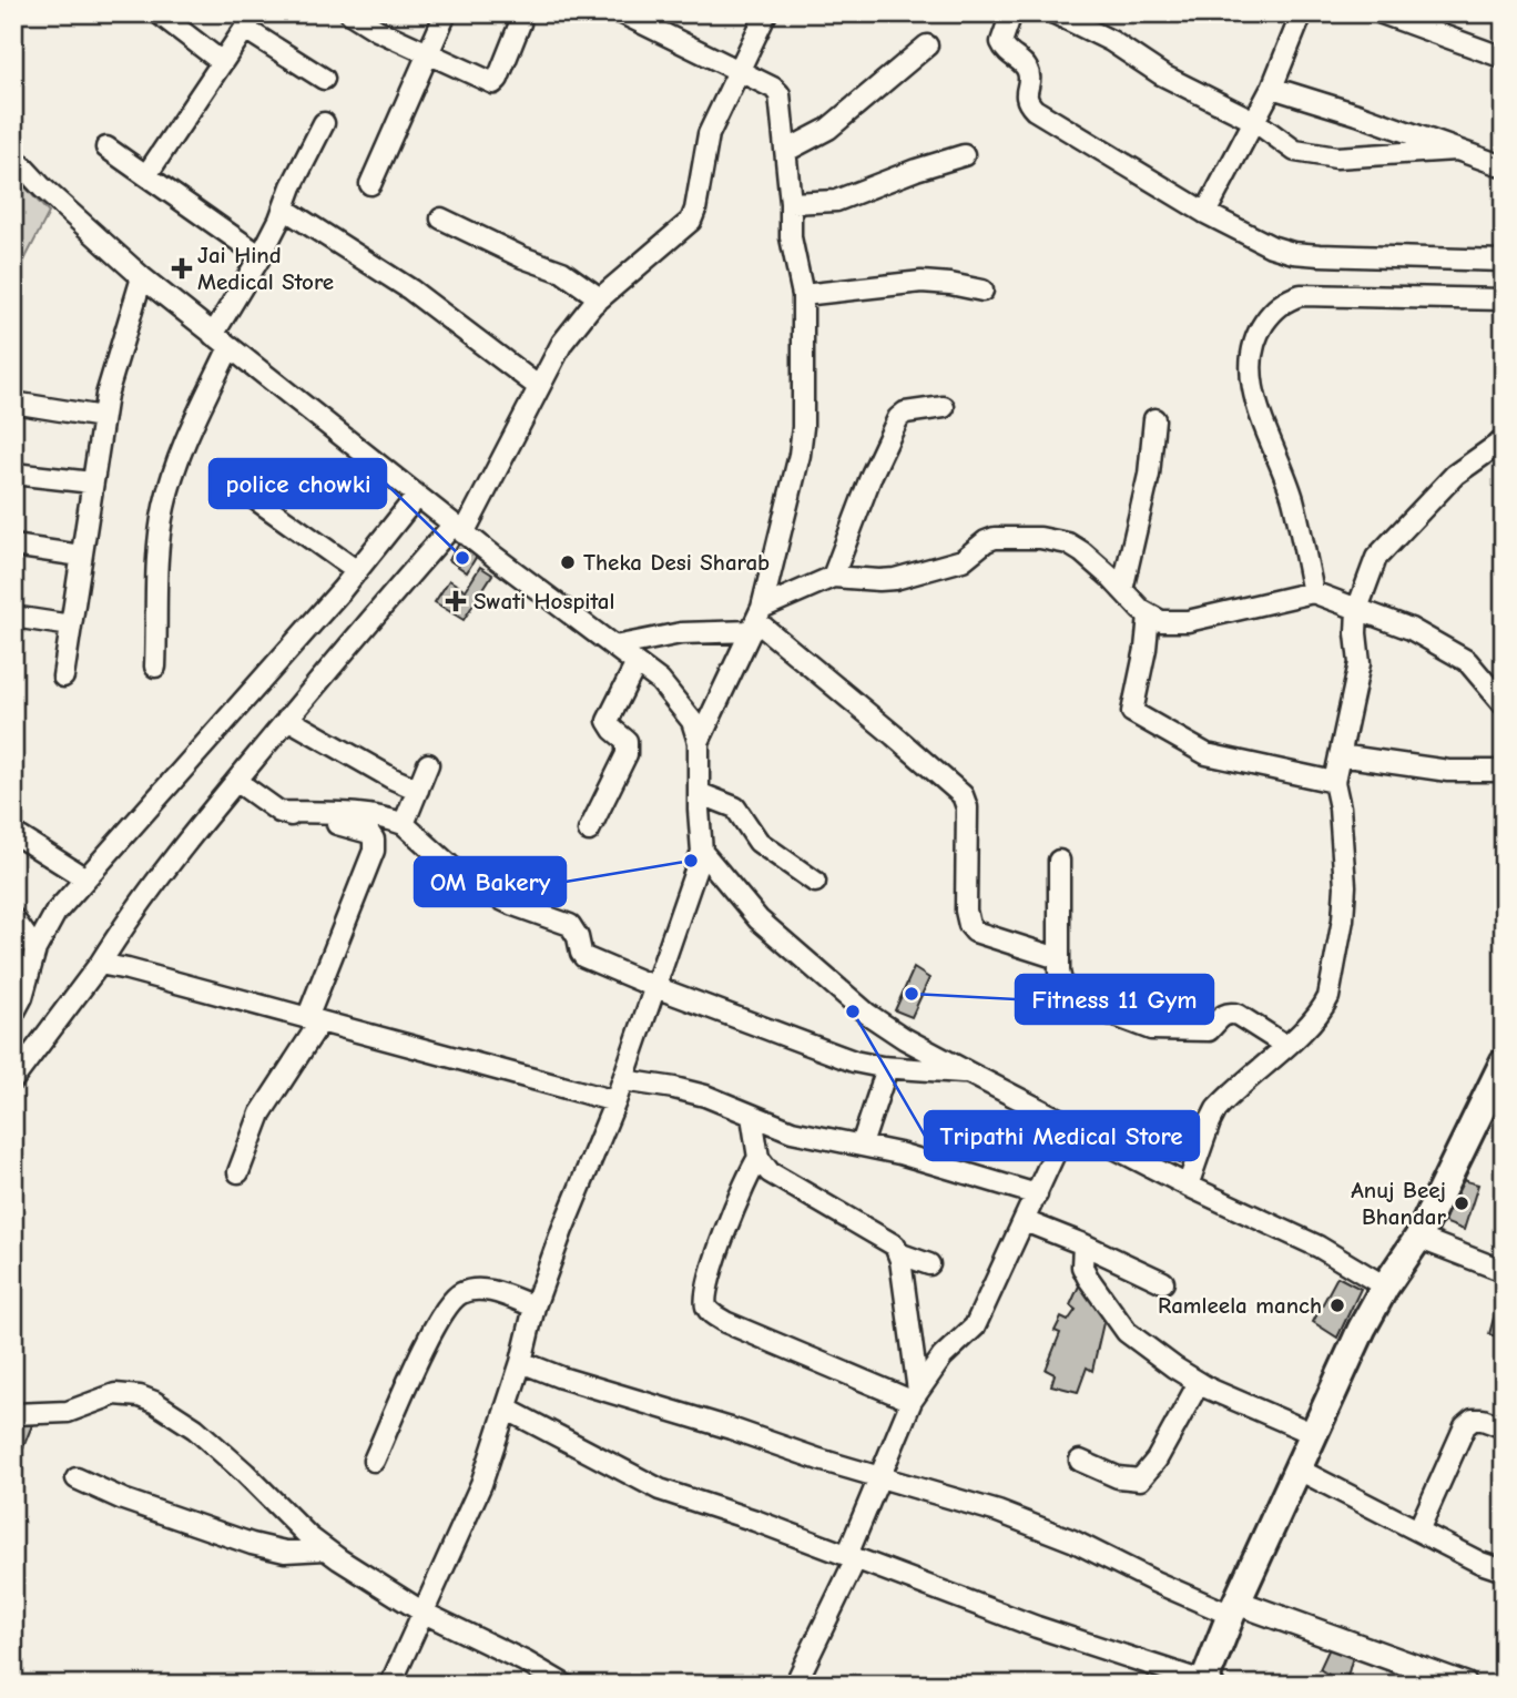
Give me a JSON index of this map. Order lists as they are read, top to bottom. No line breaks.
{"places":{"health":["Jai Hind Medical Store","Swati Hospital"],"other":["police chowki","Theka Desi Sharab","OM Bakery","Fitness 11 Gym","Tripathi Medical Store","Anuj Beej Bhandar","Ramleela manch"]}}
